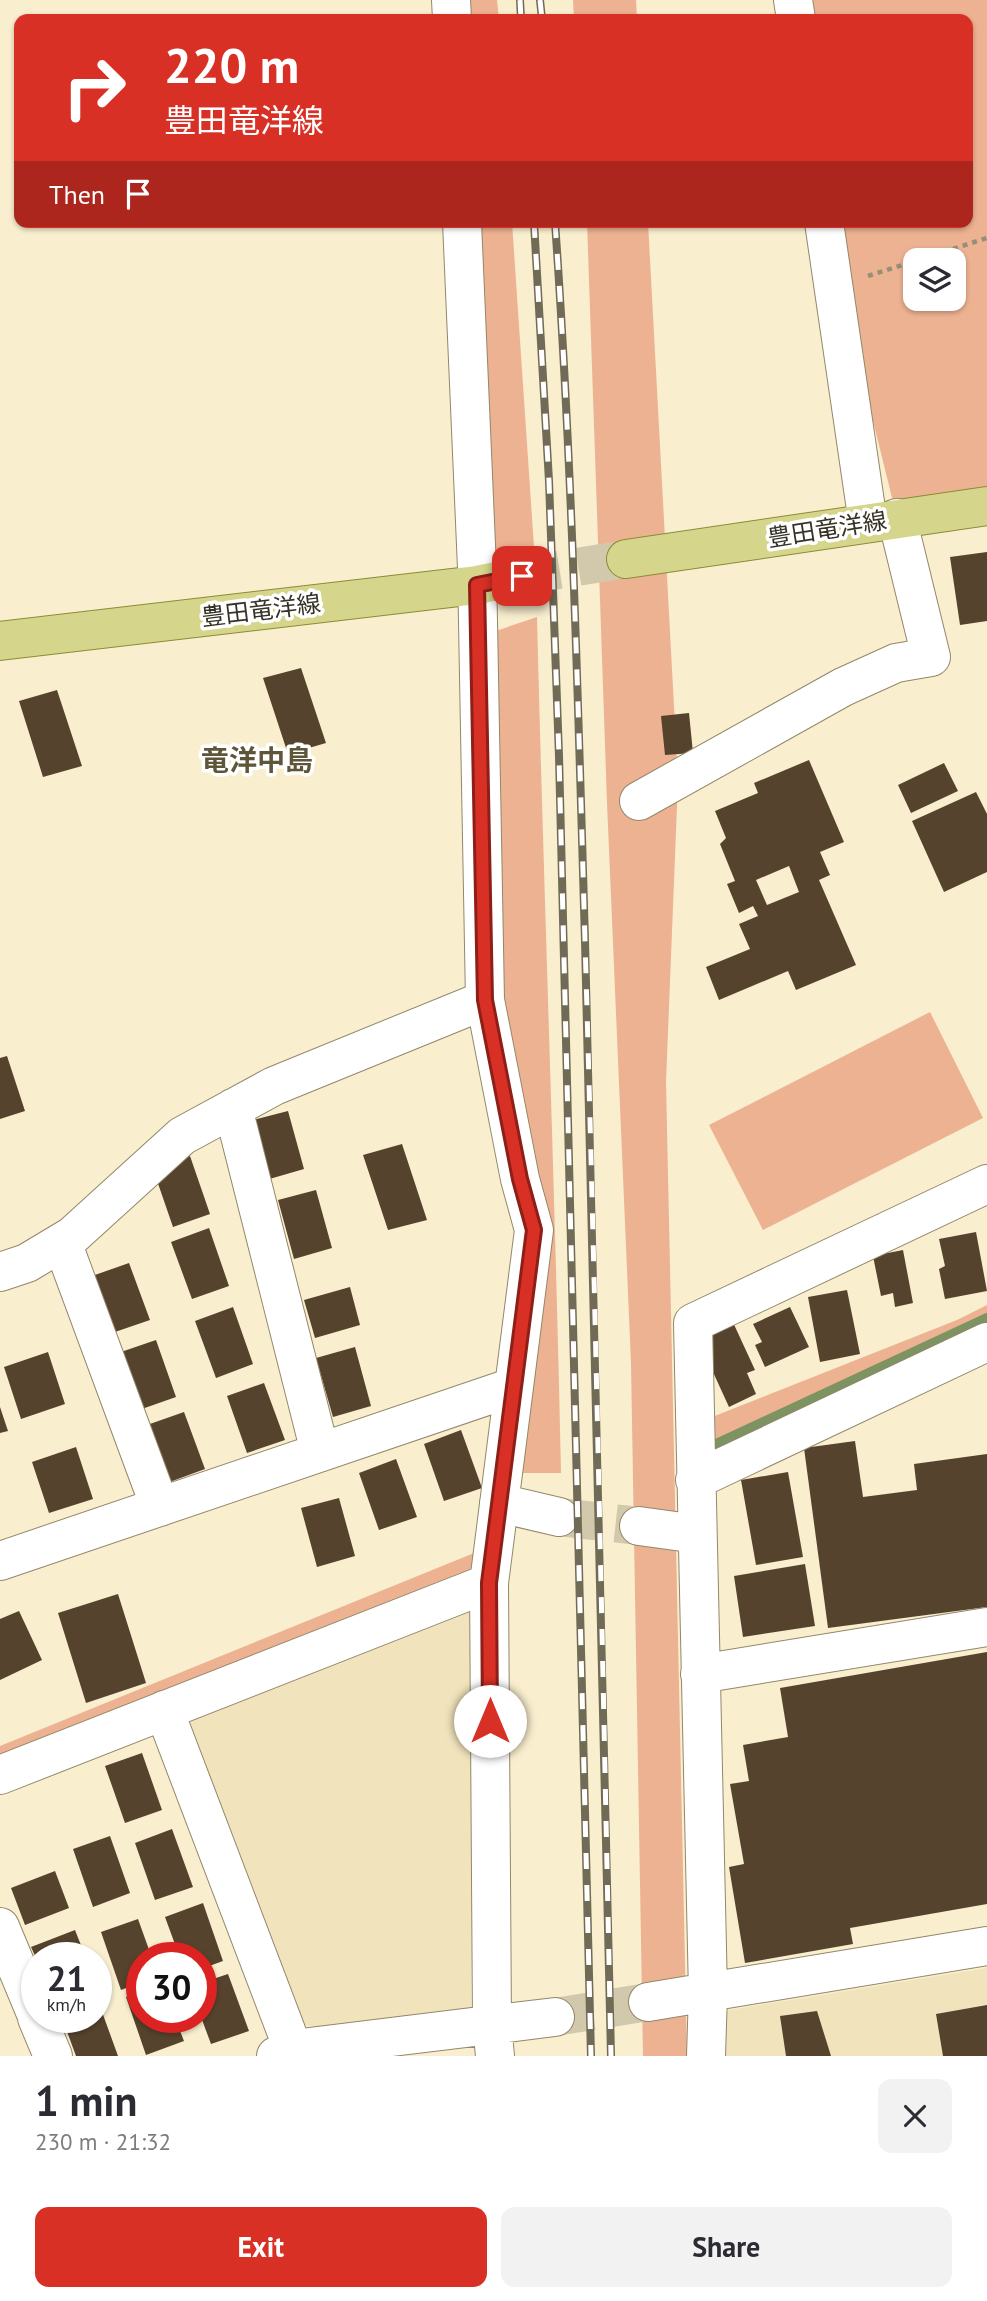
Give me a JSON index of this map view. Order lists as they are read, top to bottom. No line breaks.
{"streets":{"main road":["豊田竜洋線"]},"districts":["竜洋中島"],"page":{"turn":["220 m","豊田竜洋線"],"then":"Then","speed":"21 km/h","limit":"30","heading":["1 min","230 m · 21:32"],"buttons":["Exit","Share"]}}
